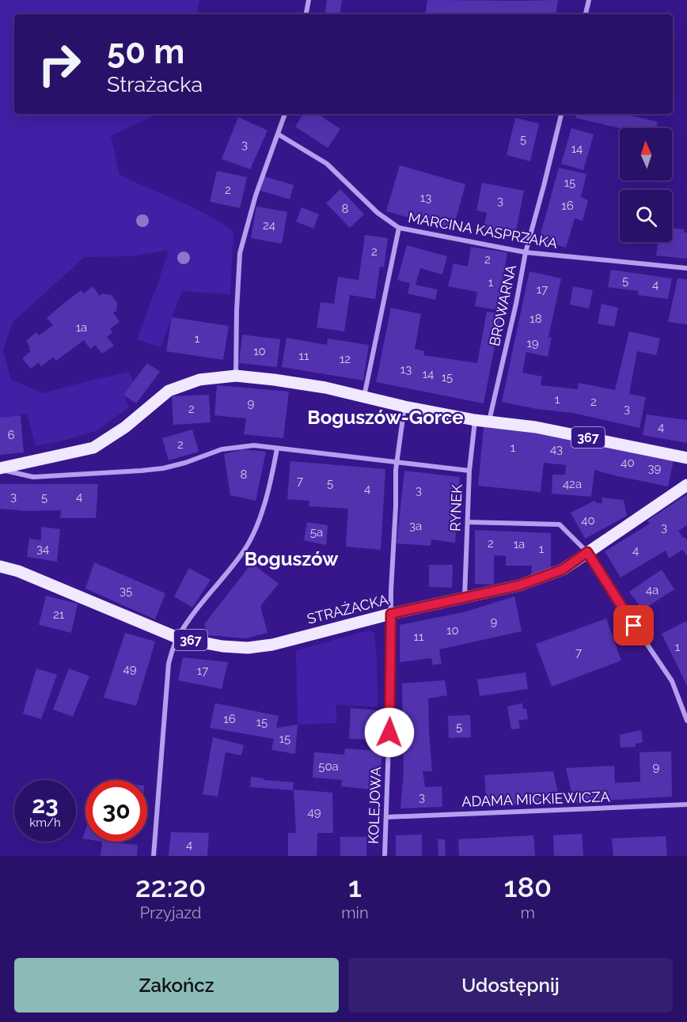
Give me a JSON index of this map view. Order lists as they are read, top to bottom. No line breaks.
{"streets":{"main road":["367","STRAŻACKA"],"street":["MARCINA KASPRZAKA","BROWARNA","RYNEK","ADAMA MICKIEWICZA","KOLEJOWA"]},"crossings":[["MARCINA KASPRZAKA","BROWARNA"],["BROWARNA","367"],["367","RYNEK"],["367","KOLEJOWA"],["RYNEK","STRAŻACKA"],["STRAŻACKA","KOLEJOWA"],["ADAMA MICKIEWICZA","KOLEJOWA"]],"districts":["Boguszów-Gorce","Boguszów"],"house_numbers":["5","3","14","15","2","13","3","16","8","24","2","2","5","1","4","17","18","1a","1","19","10","11","12","13","14","15","1","2","9","2","3","4","6","2","1","43","40","39","8","7","5","42a","4","3","3","4","5","40","3a","3","5a","2","1a","34","1","4","4a","35","21","9","10","11","1","7","49","17","16","15","5","15","50a","9","3","49","4"],"north":"top","page":{"turn":["50 m","Strażacka"],"speed":"23 km/h","limit":"30","eta":["22:20","Przyjazd","1","min","180","m"],"buttons":["Zakończ","Udostępnij"]}}
